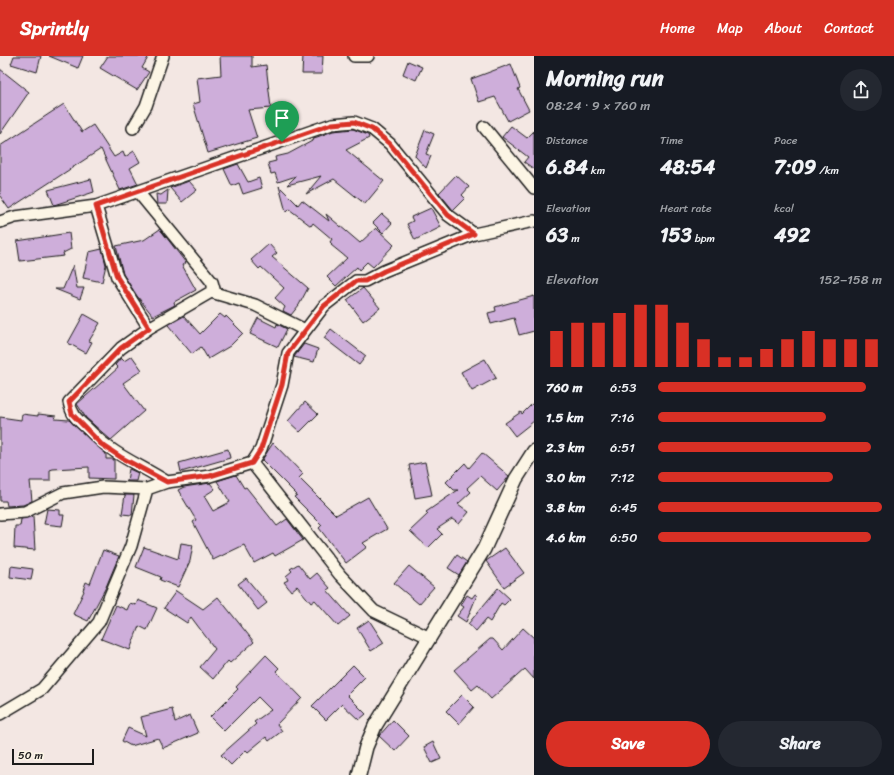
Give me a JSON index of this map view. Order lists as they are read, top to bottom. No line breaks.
{"scale_bar":"50 m","page":{"header":"Sprintly","nav":["Home","Map","About","Contact"],"heading":["Morning run","08:24 · 9 × 760 m"],"stats":[["Distance","6.84 km"],["Time","48:54"],["Pace","7:09 /km"],["Elevation","63 m"],["Heart rate","153 bpm"],["kcal","492"]],"chart":["Elevation","152–158 m"],"list":[{"name":"760 m","note":"6:53"},{"name":"1.5 km","note":"7:16"},{"name":"2.3 km","note":"6:51"},{"name":"3.0 km","note":"7:12"},{"name":"3.8 km","note":"6:45"},{"name":"4.6 km","note":"6:50"}],"buttons":["Save","Share"],"scale":"50 m"}}
